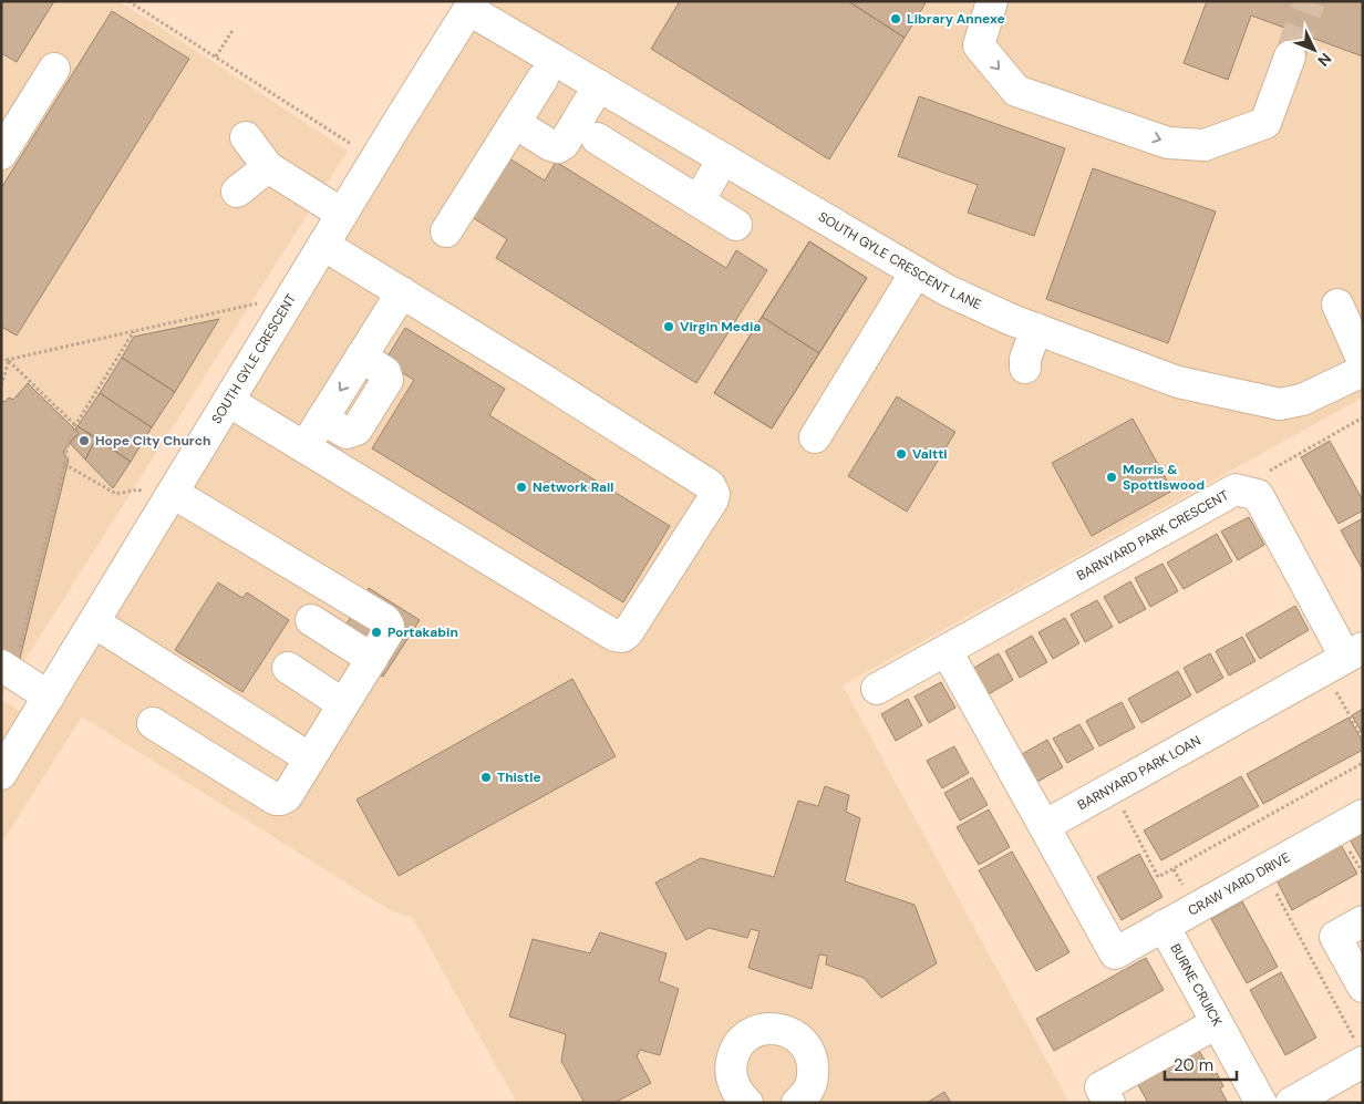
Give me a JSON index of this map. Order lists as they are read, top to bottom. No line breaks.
{"streets":{"street":["SOUTH GYLE CRESCENT LANE","SOUTH GYLE CRESCENT","BARNYARD PARK CRESCENT","BARNYARD PARK LOAN","CRAW YARD DRIVE","BURNE CRUICK"]},"crossings":[["SOUTH GYLE CRESCENT LANE","SOUTH GYLE CRESCENT"],["BARNYARD PARK CRESCENT","BARNYARD PARK LOAN"],["BARNYARD PARK LOAN","CRAW YARD DRIVE"],["CRAW YARD DRIVE","BURNE CRUICK"]],"places":["Library Annexe","Virgin Media","Hope City Church","Valtti","Morris & Spottiswood","Network Rail","Portakabin","Thistle"],"scale_bar":"20 m","north":"bottom right"}
